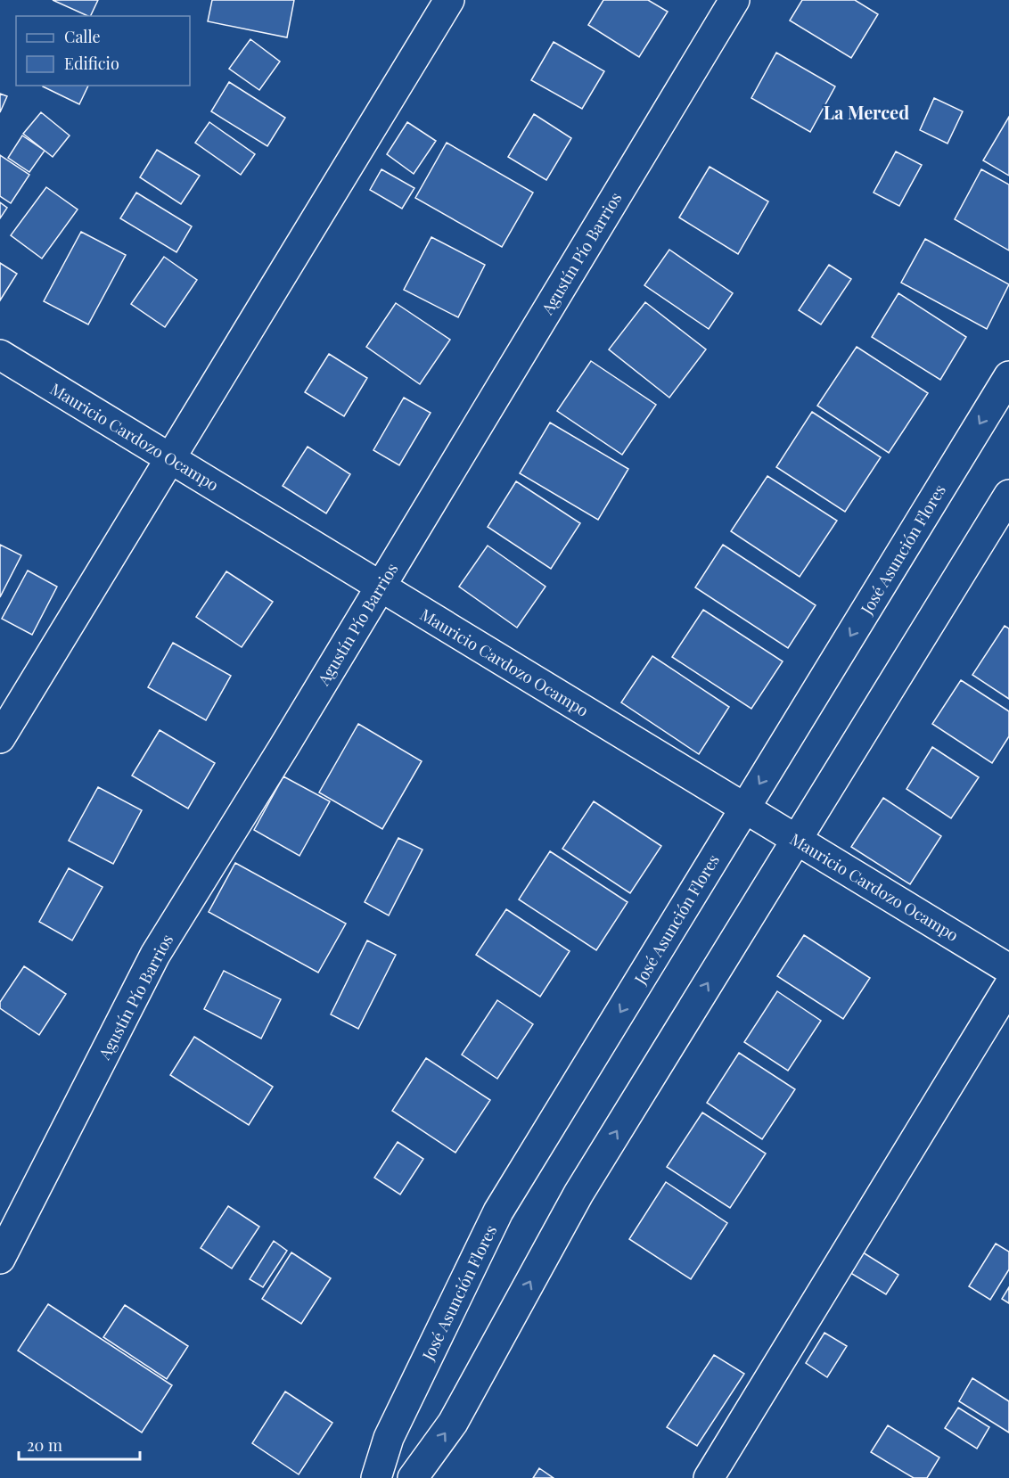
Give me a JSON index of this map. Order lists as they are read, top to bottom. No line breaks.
{"streets":{"street":["Agustín Pío Barrios","Mauricio Cardozo Ocampo","José Asunción Flores"]},"crossings":[["Agustín Pío Barrios","Mauricio Cardozo Ocampo"],["Mauricio Cardozo Ocampo","José Asunción Flores"]],"districts":["La Merced"],"legend":["Calle","Edificio"],"scale_bar":"20 m"}
